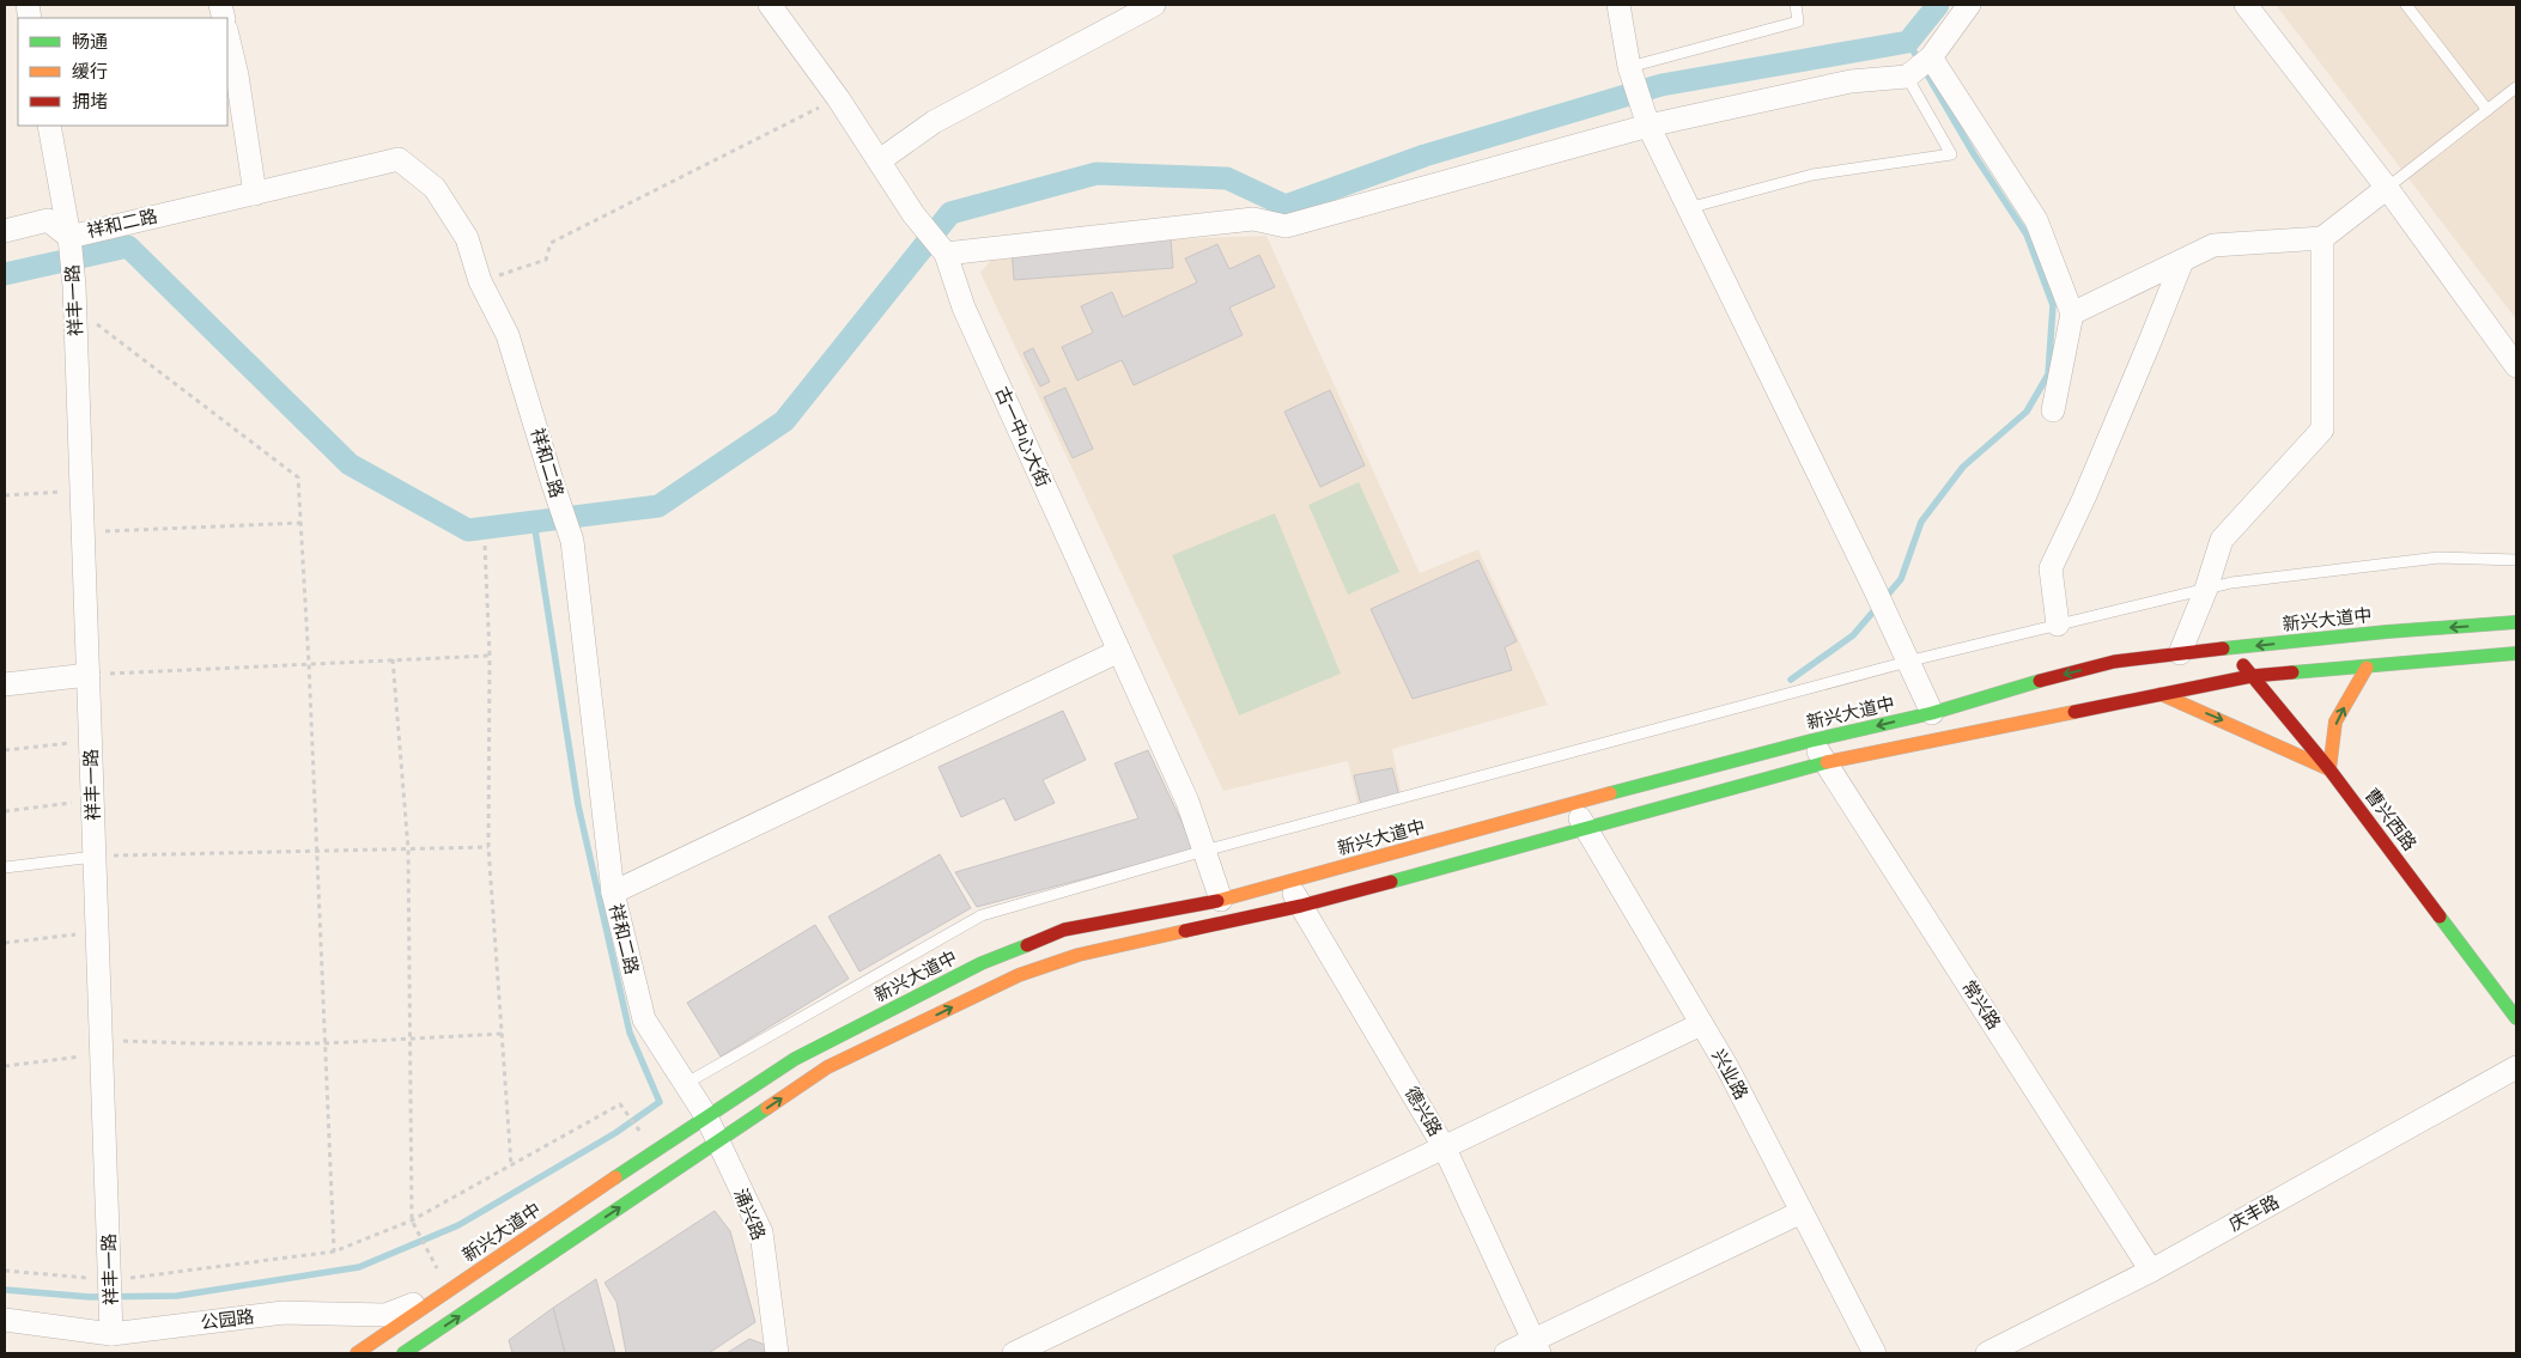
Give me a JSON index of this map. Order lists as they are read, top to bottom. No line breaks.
{"streets":{"main road":["新兴大道中","曹兴西路"],"street":["祥和二路","祥丰一路","古一中心大街","常兴路","兴业路","德兴路","庆丰路","涌兴路","公园路"]},"crossings":[["祥和二路","祥丰一路"],["祥和二路","新兴大道中"],["祥和二路","涌兴路"],["祥丰一路","公园路"],["古一中心大街","新兴大道中"],["新兴大道中","曹兴西路"],["新兴大道中","常兴路"],["新兴大道中","兴业路"],["新兴大道中","德兴路"],["新兴大道中","涌兴路"],["新兴大道中","公园路"],["常兴路","庆丰路"]],"legend":["畅通","缓行","拥堵"]}
